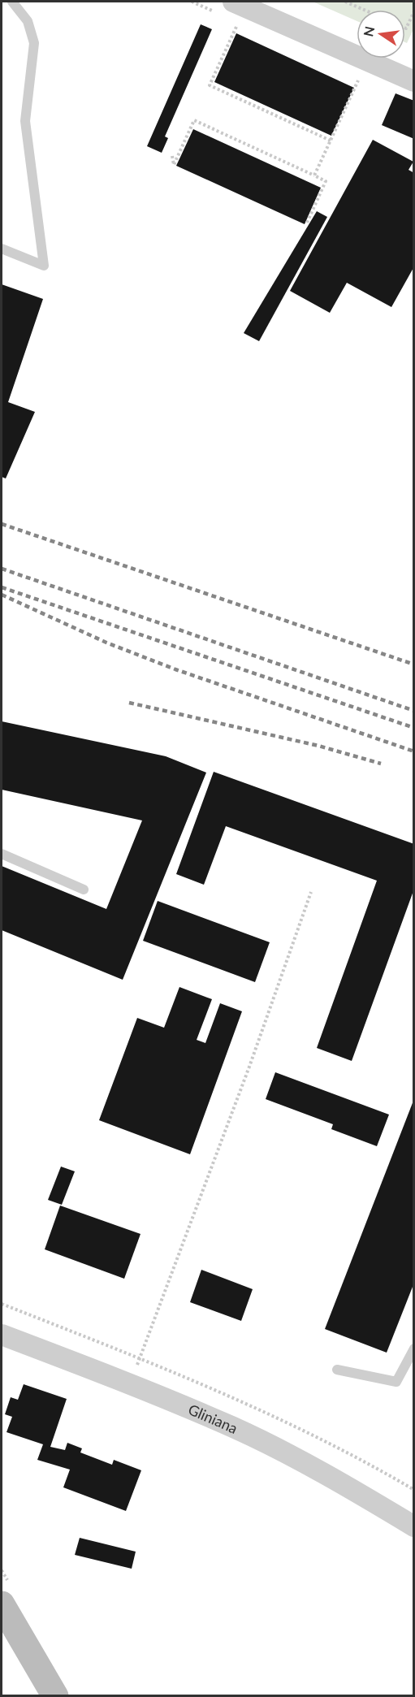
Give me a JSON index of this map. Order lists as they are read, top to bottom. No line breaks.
{"streets":{"street":["Gliniana"]},"north":"left"}
